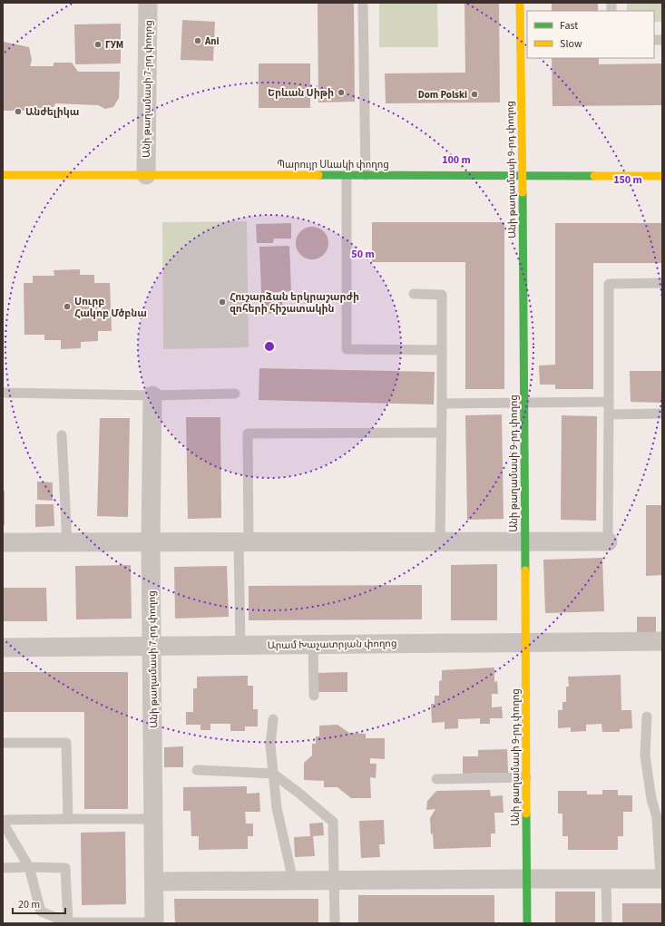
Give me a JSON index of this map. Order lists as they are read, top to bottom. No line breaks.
{"streets":{"street":["Անի թաղամասի 7-րդ փողոց","Պարույր Սևակի փողոց","Անի թաղամասի 9-րդ փողոց","Արամ Խաչատրյան փողոց"]},"crossings":[["Անի թաղամասի 7-րդ փողոց","Պարույր Սևակի փողոց"],["Անի թաղամասի 7-րդ փողոց","Արամ Խաչատրյան փողոց"],["Պարույր Սևակի փողոց","Անի թաղամասի 9-րդ փողոց"],["Անի թաղամասի 9-րդ փողոց","Արամ Խաչատրյան փողոց"]],"places":["Ani","ГУМ","Երևան Սիթի","Dom Polski","Անժելիկա","Հուշարձան երկրաշարժի զոհերի հիշատակին","Սուրբ Հակոբ Մծբնա"],"legend":["Fast","Slow"],"scale_bar":"20 m","rings":["100 m","150 m","50 m"]}
